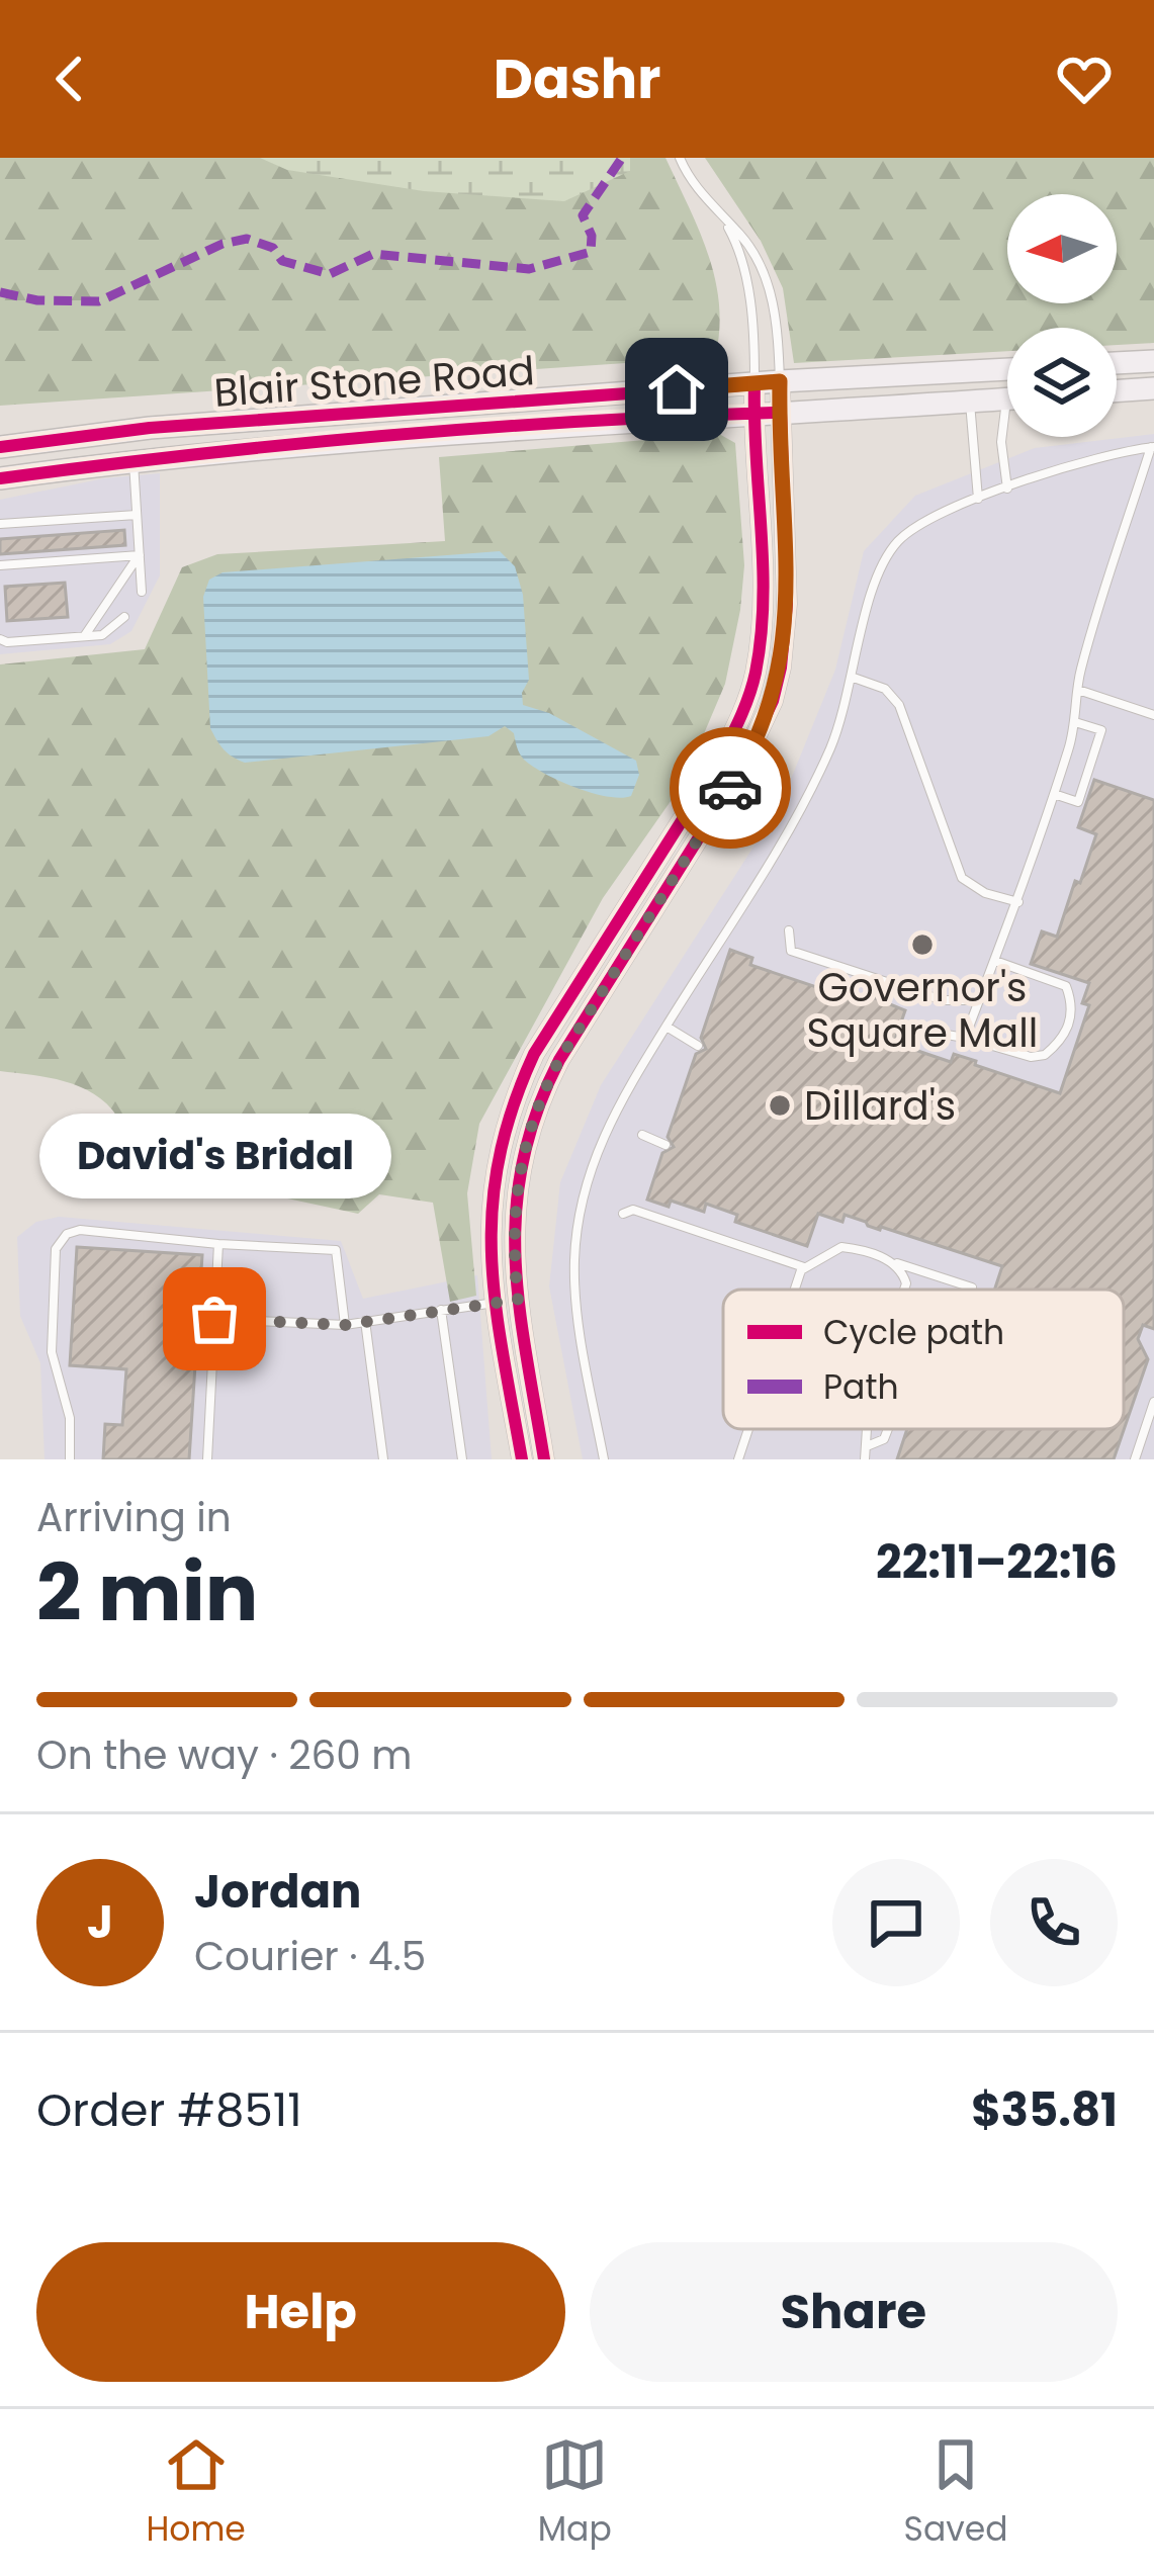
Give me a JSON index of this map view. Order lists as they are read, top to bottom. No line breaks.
{"streets":{"main road":["Blair Stone Road"]},"places":["Governor's Square Mall","Dillard's","David's Bridal"],"legend":["Cycle path","Path"],"north":"left","page":{"header":"Dashr","bubble":"David's Bridal","heading":["2 min","Arriving in","22:11–22:16"],"panel":["Jordan","Courier · 4.5","Order #8511","$35.81"],"bar":"On the way · 260 m","round":"J","buttons":["Help","Share"],"tabs":["Home","Map","Saved"]}}
